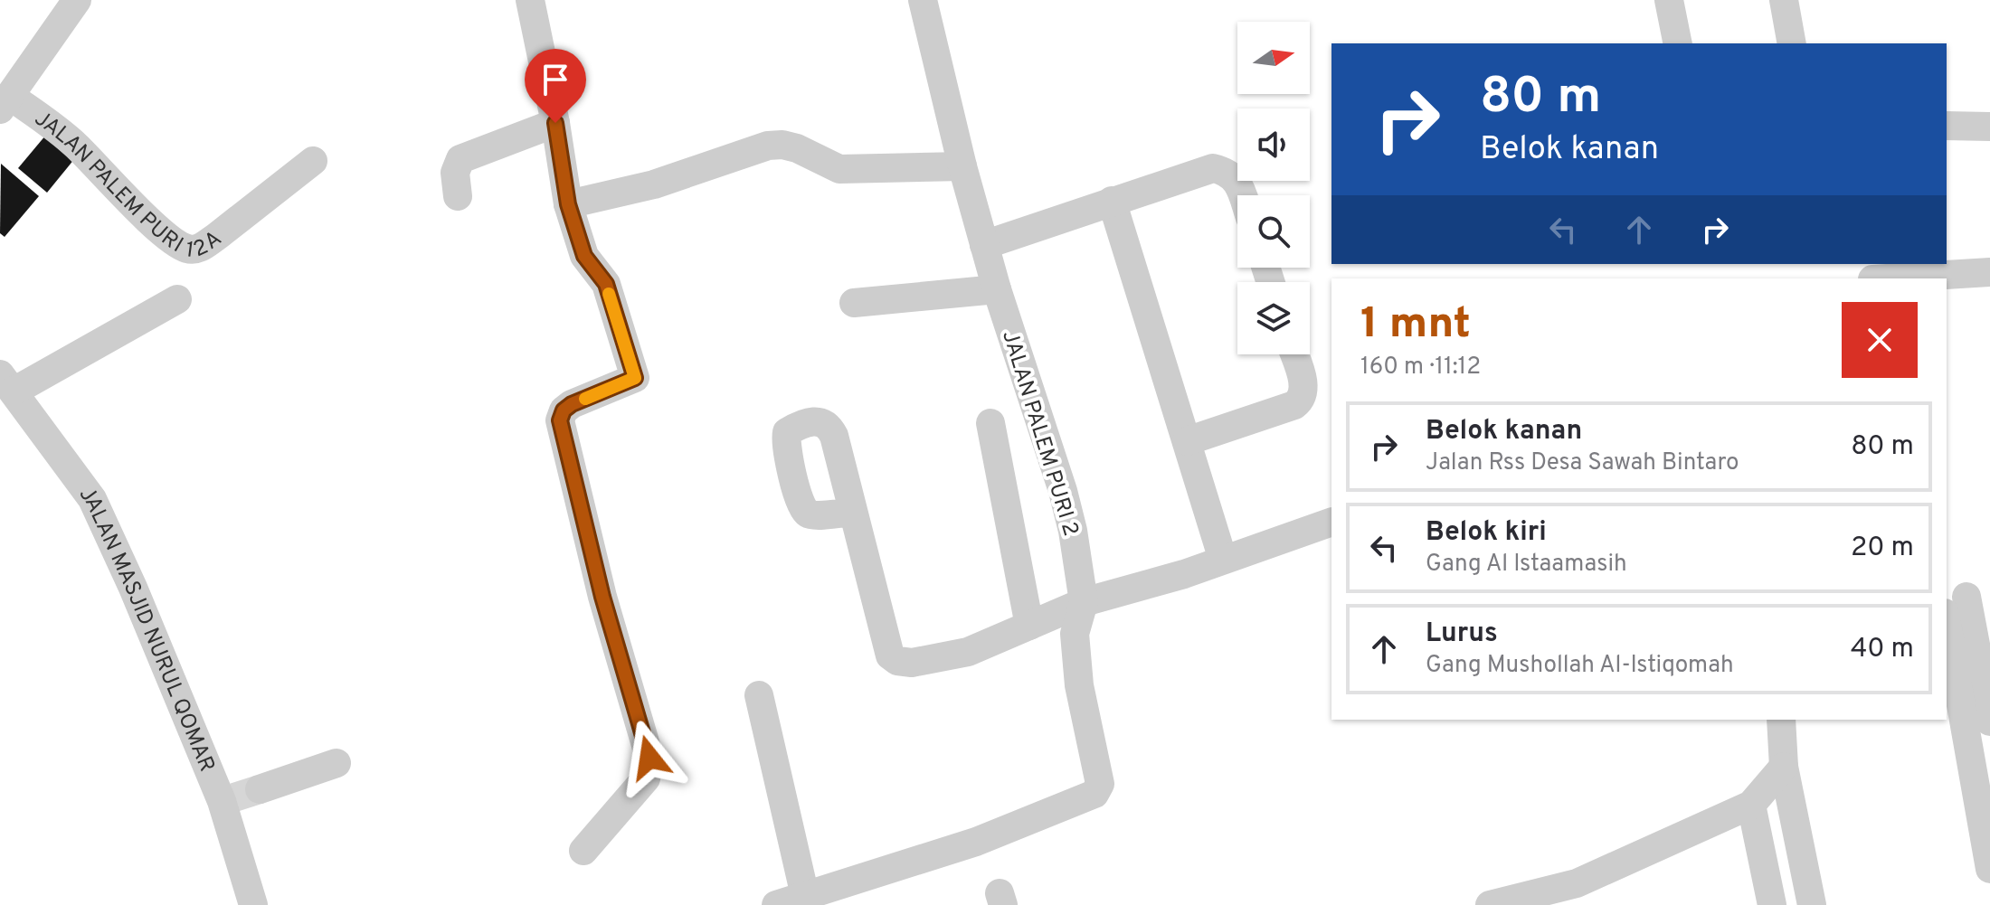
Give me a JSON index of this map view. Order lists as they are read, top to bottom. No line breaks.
{"streets":{"street":["JALAN PALEM PURI 12A","JALAN PALEM PURI 2","JALAN MASJID NURUL QOMAR"]},"north":"right","page":{"turn":["80 m","Belok kanan"],"heading":["1 mnt","160 m · 11:12"],"list":[{"name":"Belok kanan","note":"Jalan Rss Desa Sawah Bintaro","value":"80 m"},{"name":"Belok kiri","note":"Gang Al Istaamasih","value":"20 m"},{"name":"Lurus","note":"Gang Mushollah Al-Istiqomah","value":"40 m"}]}}
